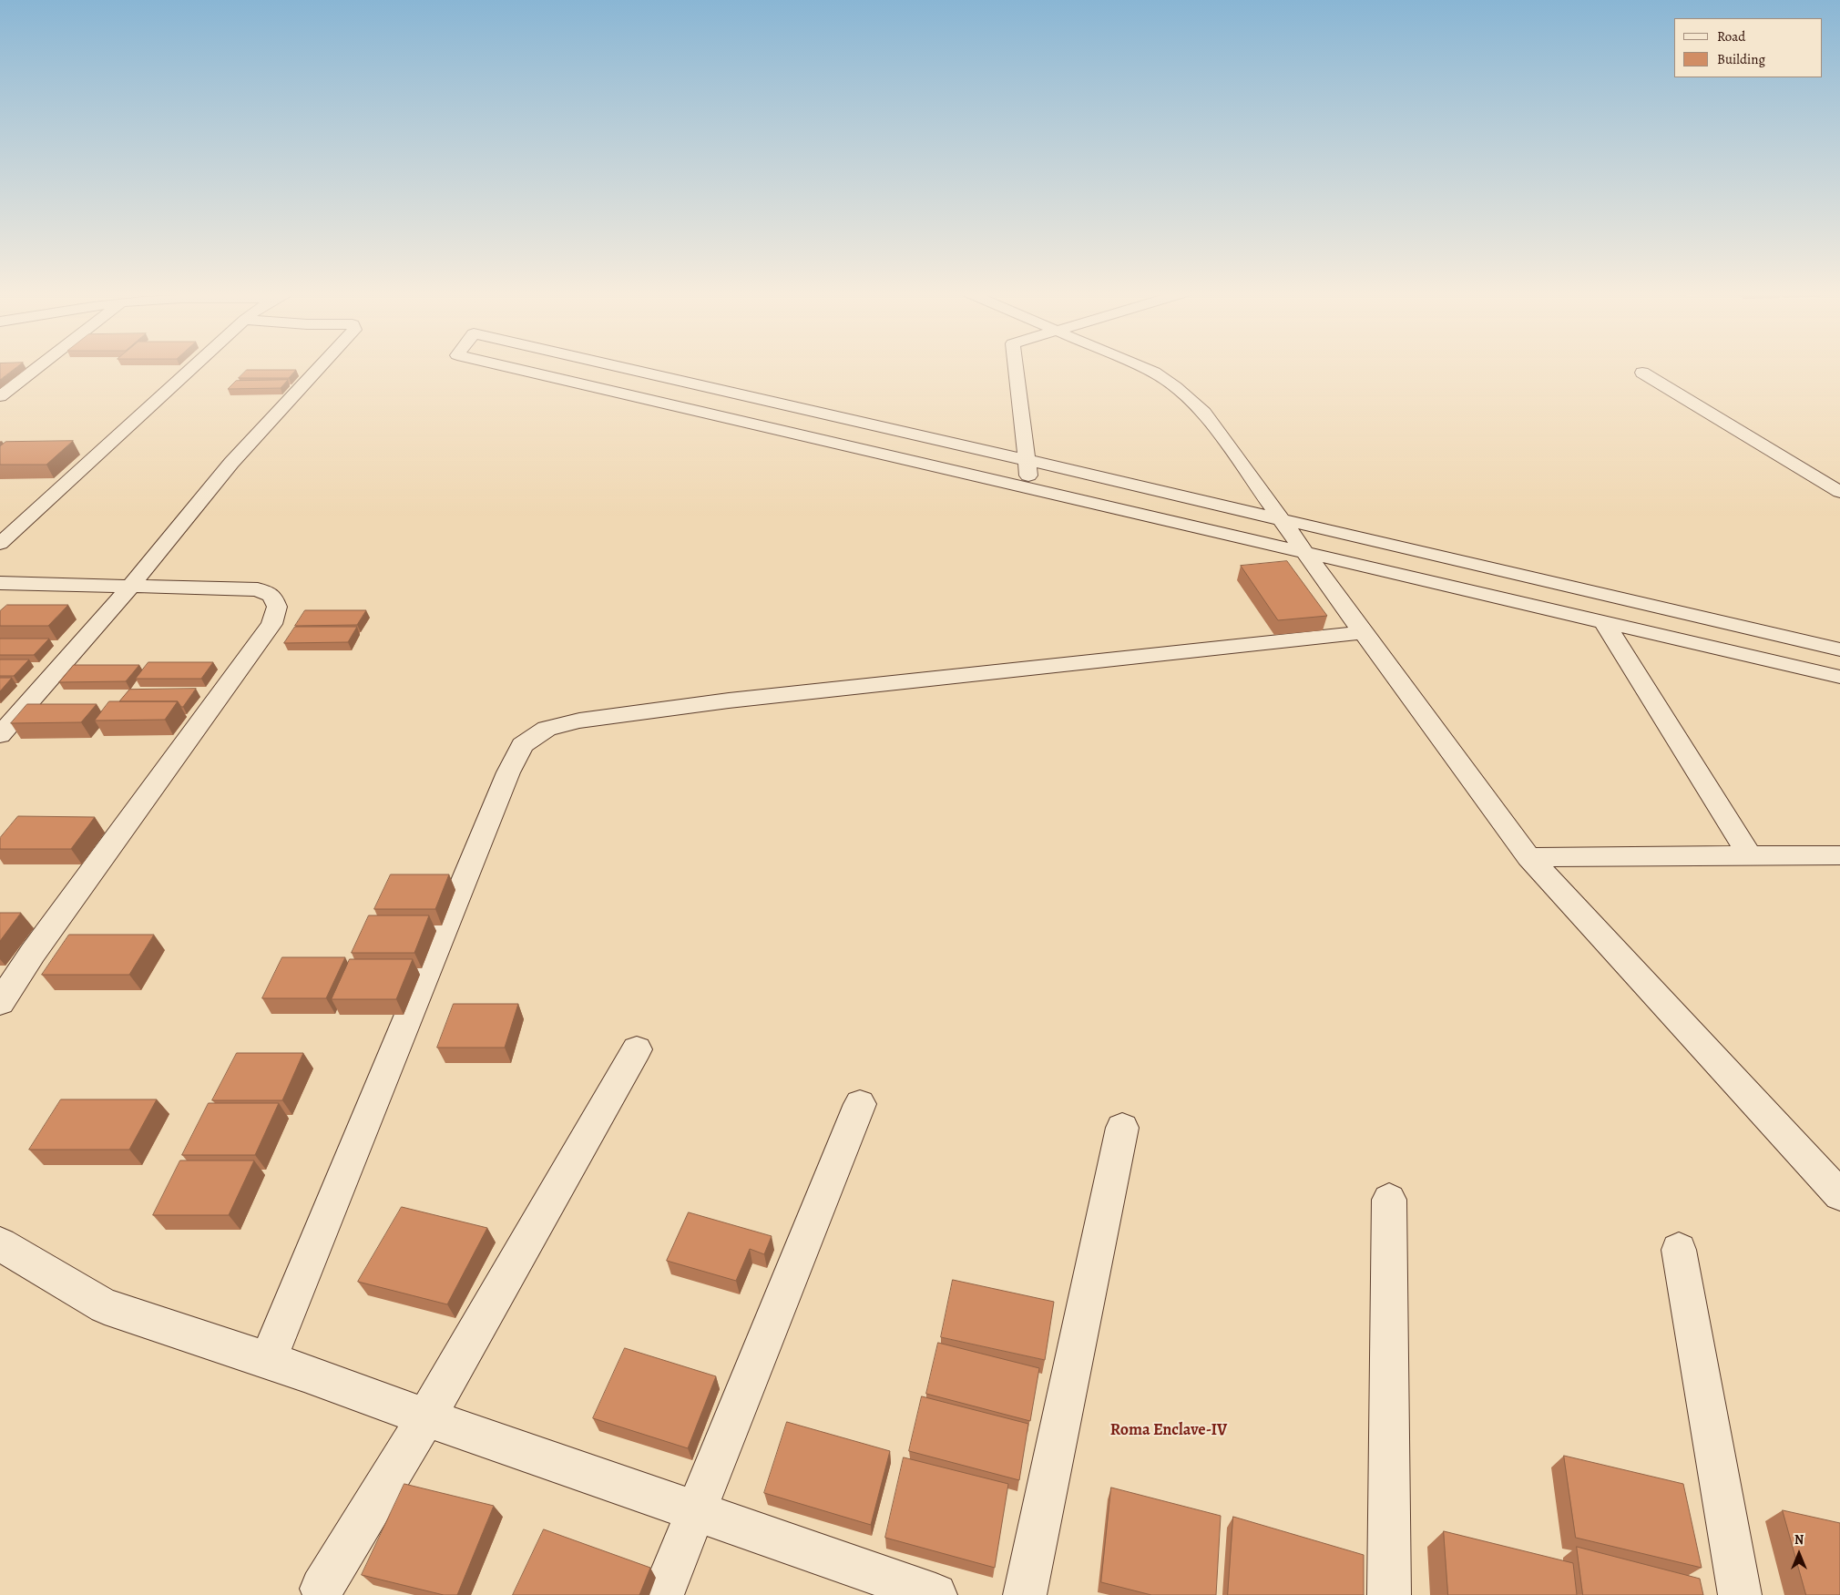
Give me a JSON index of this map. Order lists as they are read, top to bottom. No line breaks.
{"districts":["Roma Enclave-IV"],"legend":["Road","Building"],"north":"top"}
